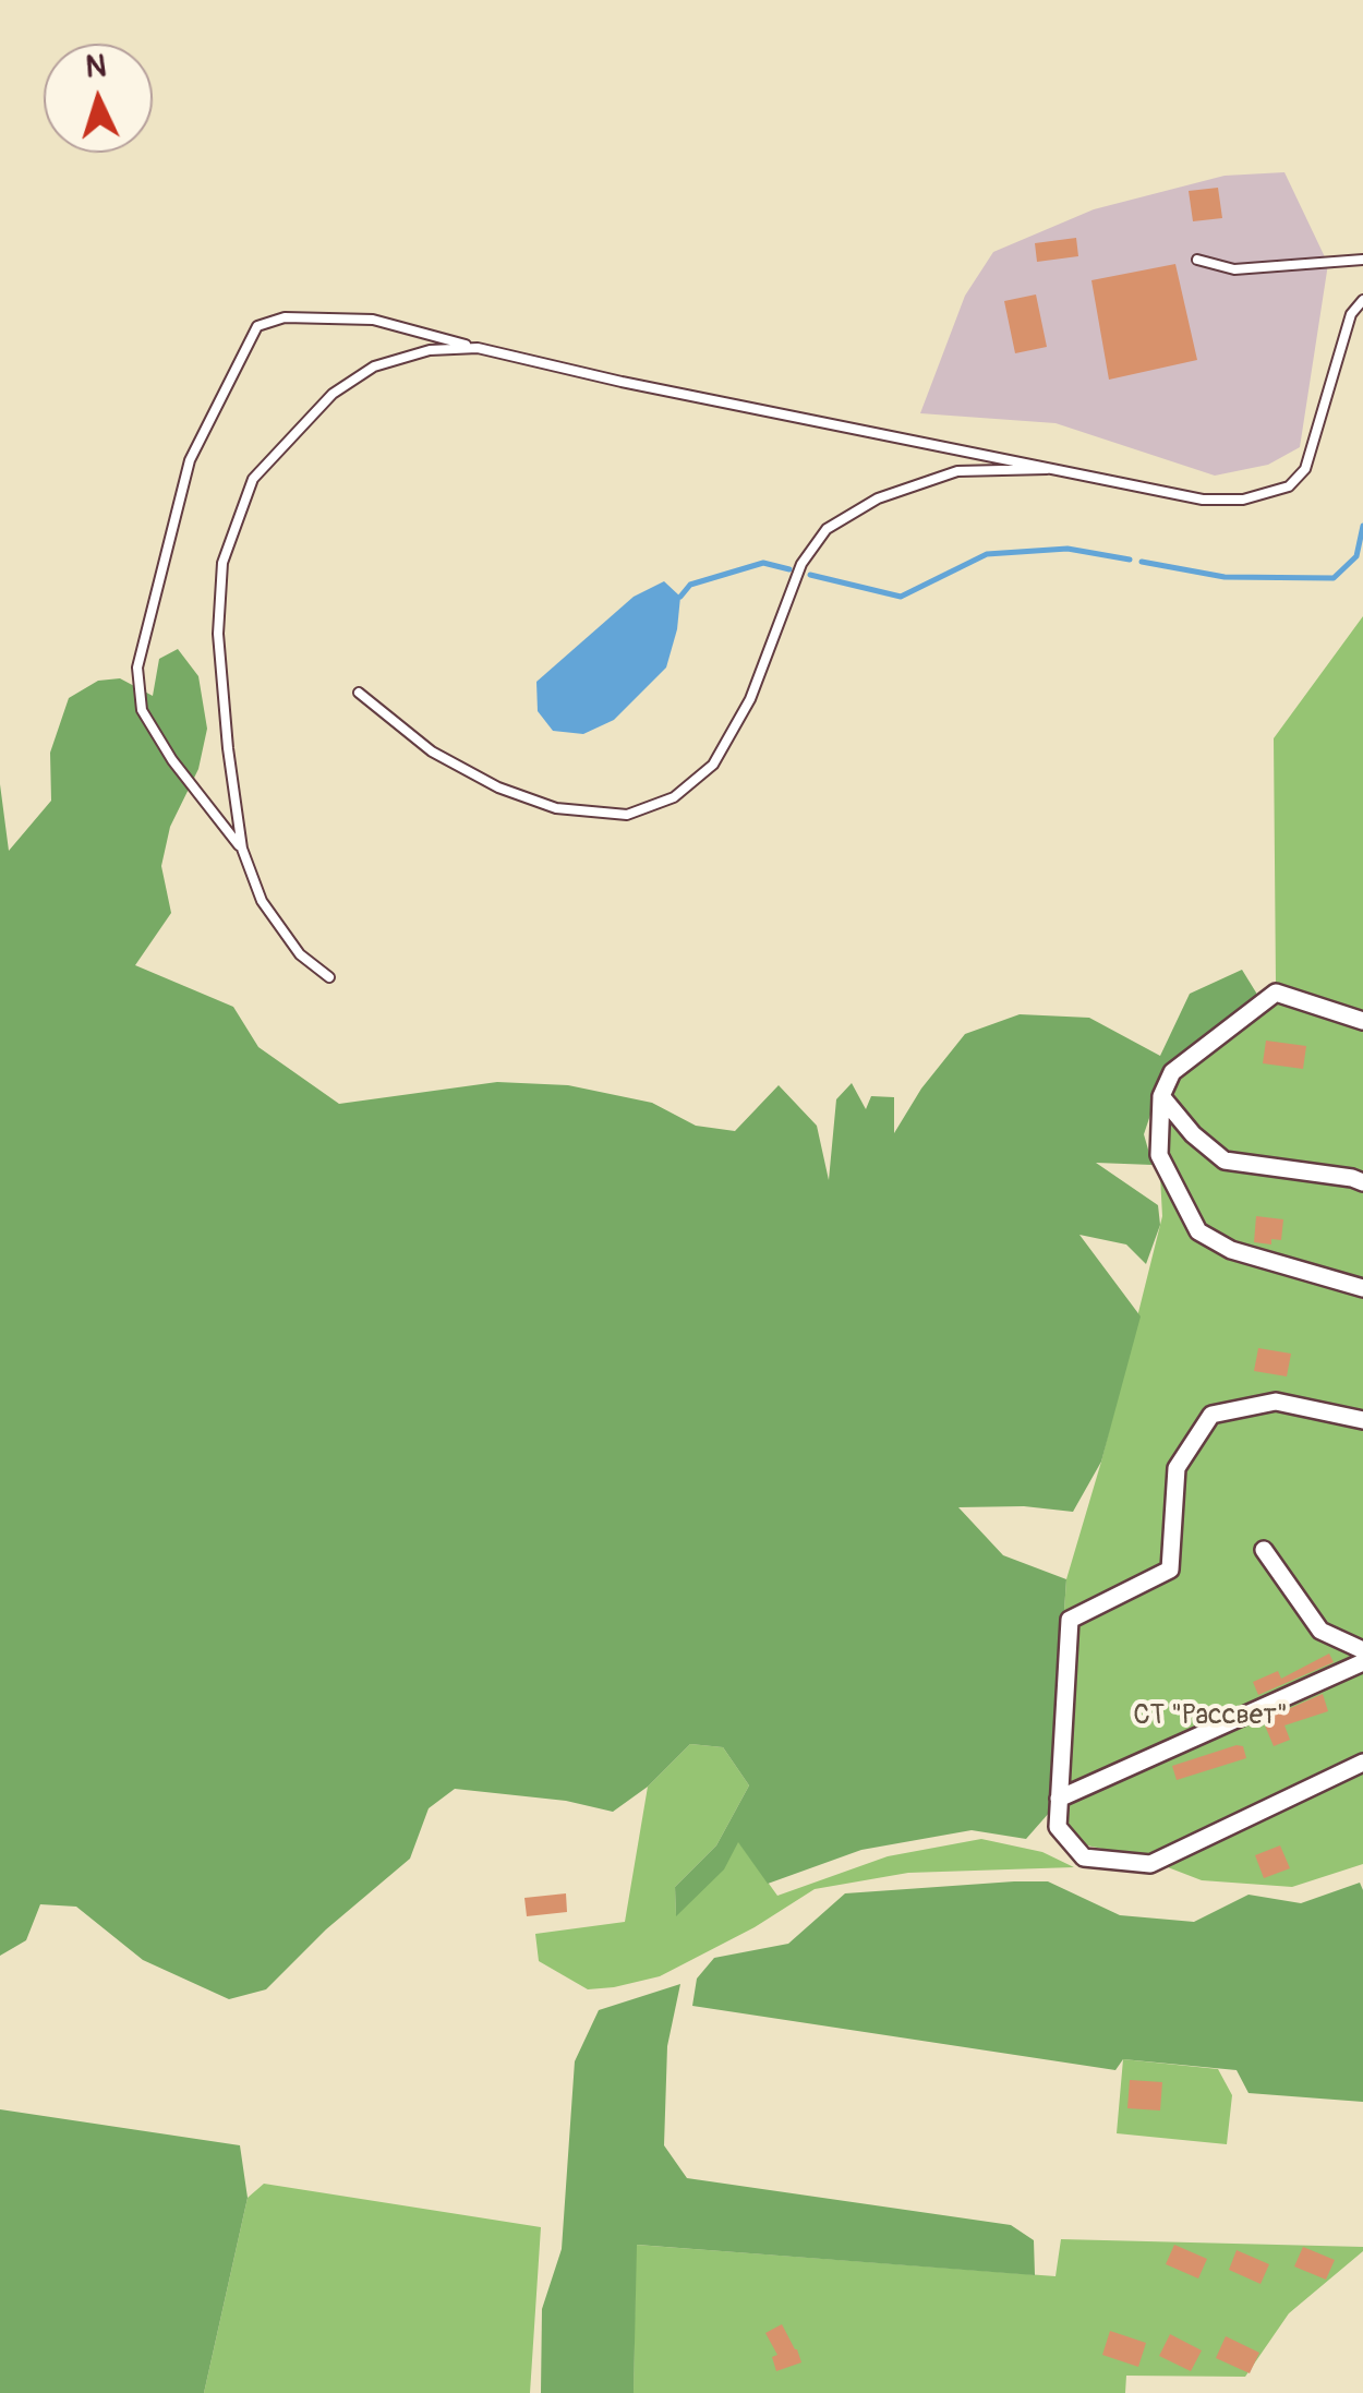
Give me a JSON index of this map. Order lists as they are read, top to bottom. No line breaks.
{"parks":["СТ \"Рассвет\""],"north":"top"}
